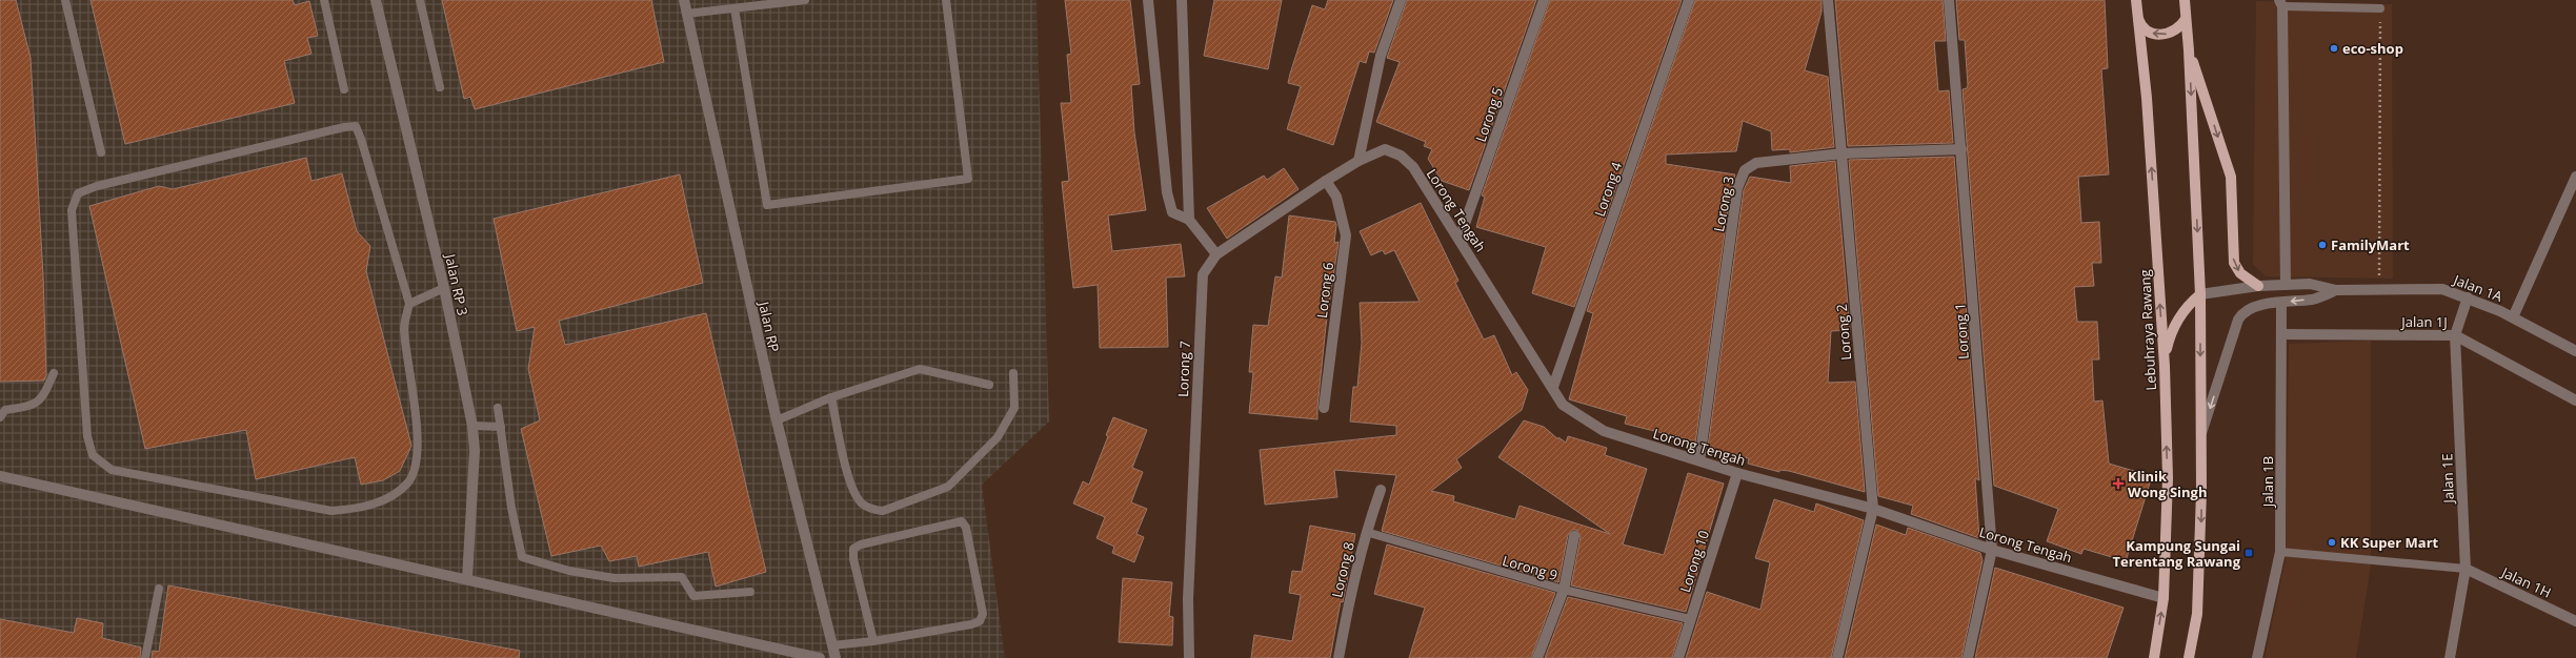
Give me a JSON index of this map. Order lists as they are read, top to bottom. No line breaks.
{"streets":{"main road":["Lebuhraya Rawang"],"street":["Lorong 5","Lorong 4","Lorong 3","Lorong Tengah","Jalan RP 3","Jalan 1A","Lorong 6","Jalan 1J","Jalan RP","Lorong 1","Lorong 2","Lorong 7","Jalan 1E","Jalan 1B","Lorong 10","Lorong 8","Jalan 1H"],"lane":["Lorong 9"]},"crossings":[["Lorong 5","Lorong Tengah"],["Lorong 4","Lorong Tengah"],["Lorong 3","Lorong Tengah"],["Lorong 3","Lorong 1"],["Lorong 3","Lorong 2"],["Lorong Tengah","Lebuhraya Rawang"],["Lorong Tengah","Lorong 1"],["Lorong Tengah","Lorong 2"],["Lorong Tengah","Lorong 7"],["Lorong Tengah","Lorong 10"],["Jalan 1A","Jalan 1E"],["Jalan 1A","Jalan 1B"],["Lorong 6","Lorong 7"],["Jalan 1J","Jalan 1E"],["Jalan 1J","Jalan 1B"],["Jalan 1E","Jalan 1H"],["Lorong 10","Lorong 9"],["Lorong 9","Lorong 8"]],"places":{"other":["eco-shop","FamilyMart","KK Super Mart"],"health":["Klinik Wong Singh"],"transit":["Kampung Sungai Terentang Rawang"]}}
